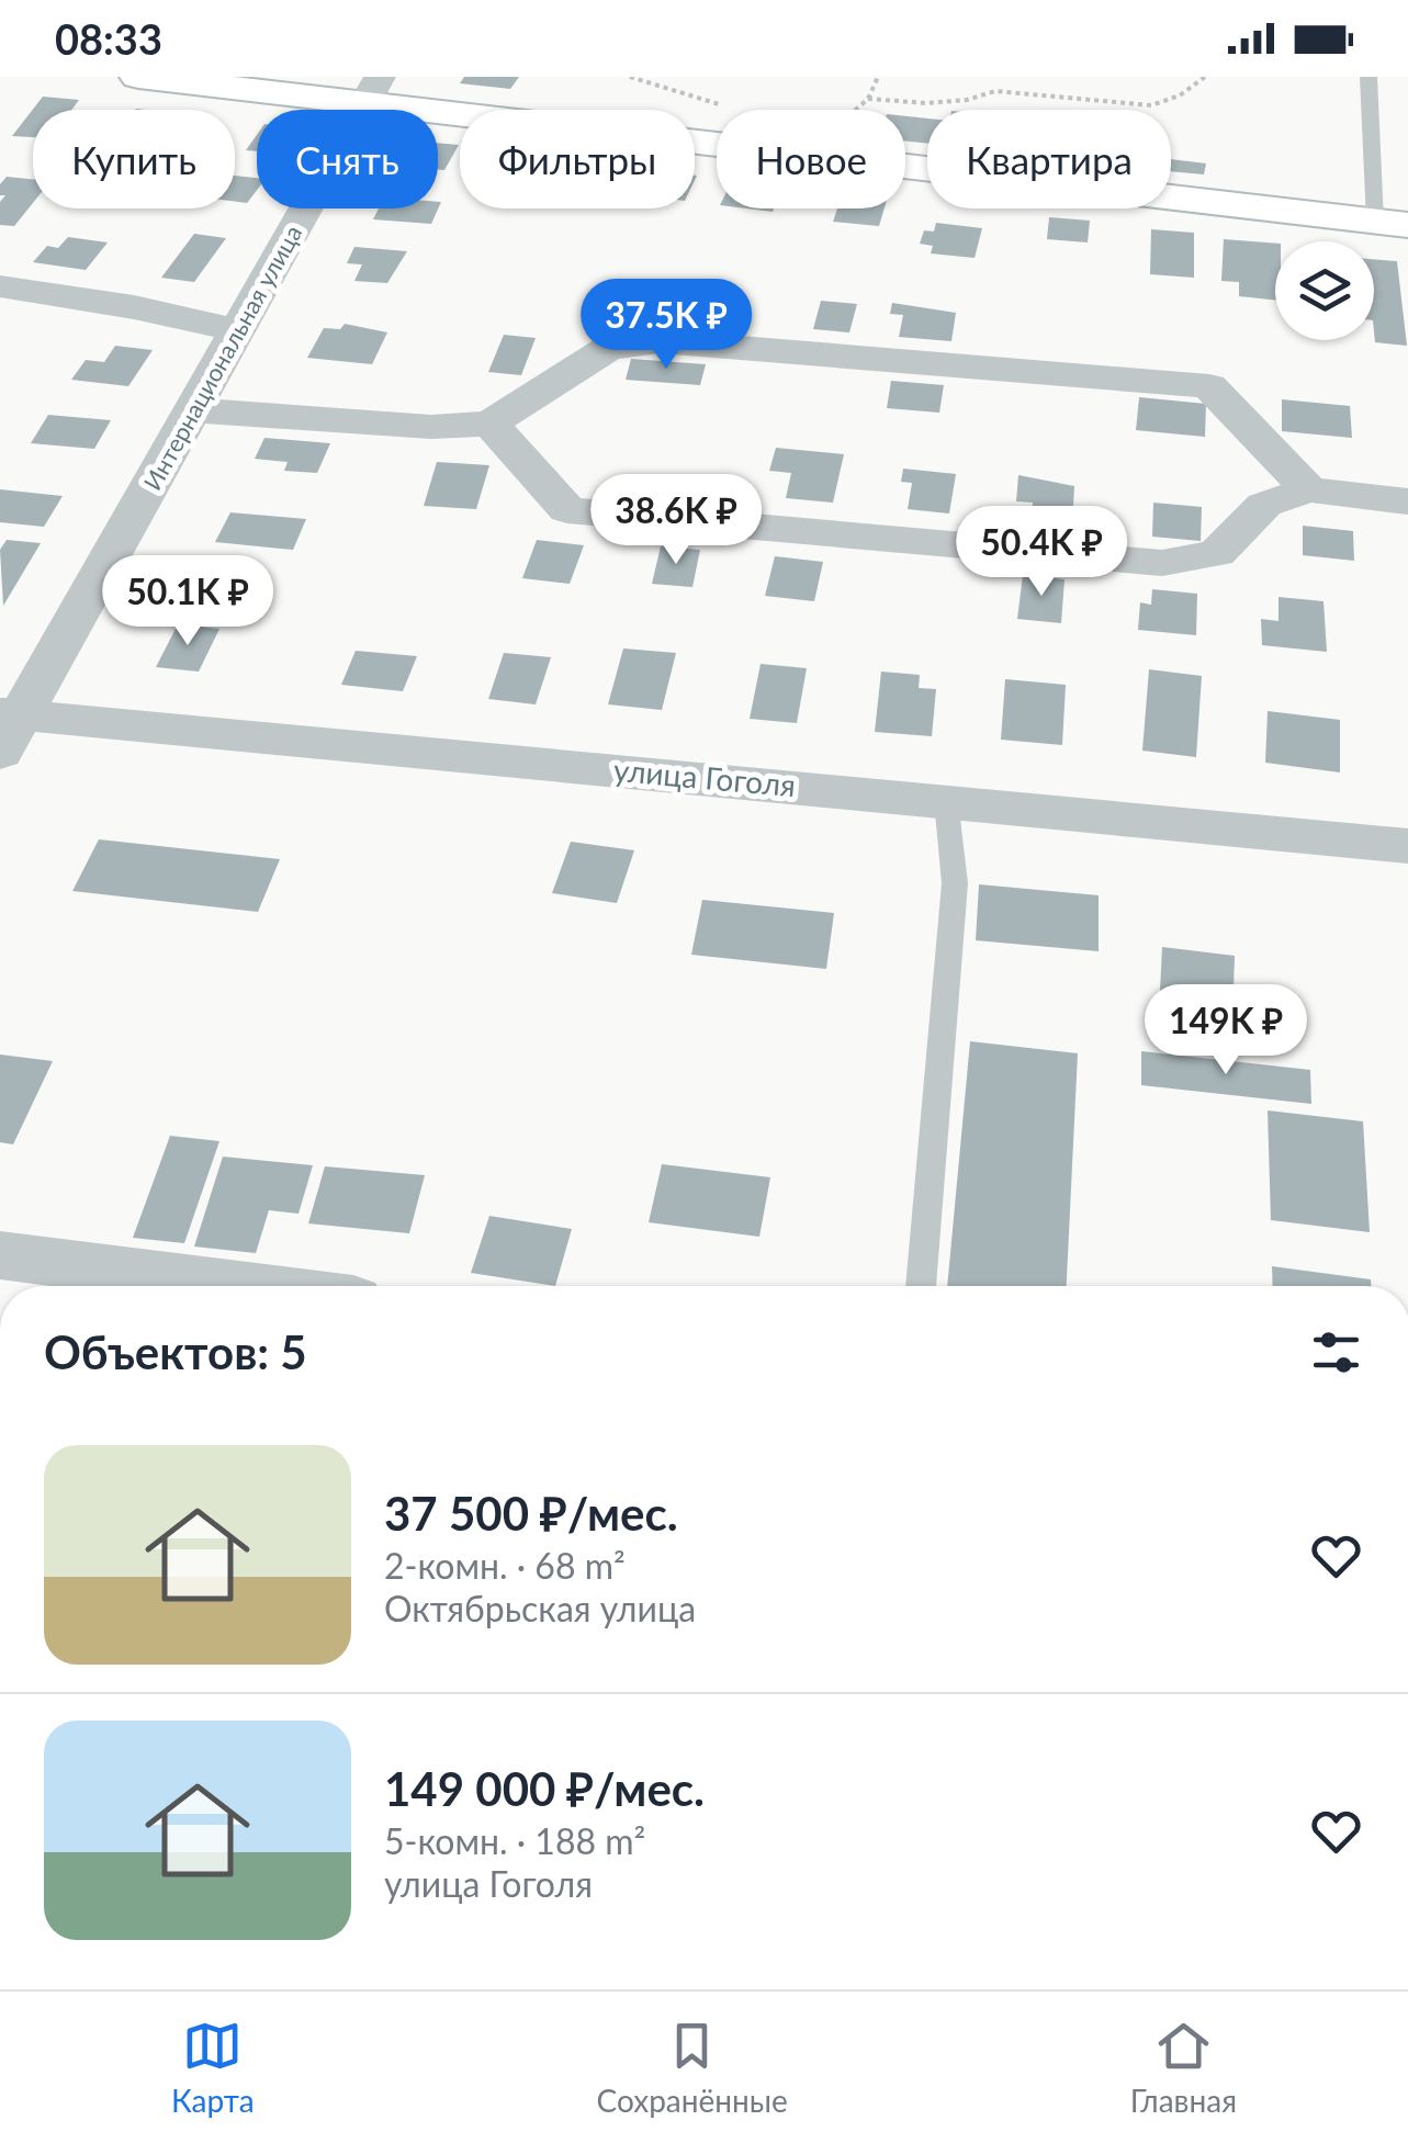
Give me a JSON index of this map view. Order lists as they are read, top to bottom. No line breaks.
{"streets":{"street":["Интернациональная улица","улица Гоголя"]},"crossings":[["Интернациональная улица","улица Гоголя"]],"page":{"status":"08:33","chip":["Купить","Снять","Фильтры","Новое","Квартира"],"price":["37.5K ₽","38.6K ₽","50.4K ₽","50.1K ₽","149K ₽"],"heading":"Объектов: 5","list":[{"name":"37 500 ₽/мес.","note":"2-комн. · 68 m² · Октябрьская улица"},{"name":"149 000 ₽/мес.","note":"5-комн. · 188 m² · улица Гоголя"}],"tabs":["Карта","Сохранённые","Главная"]}}
